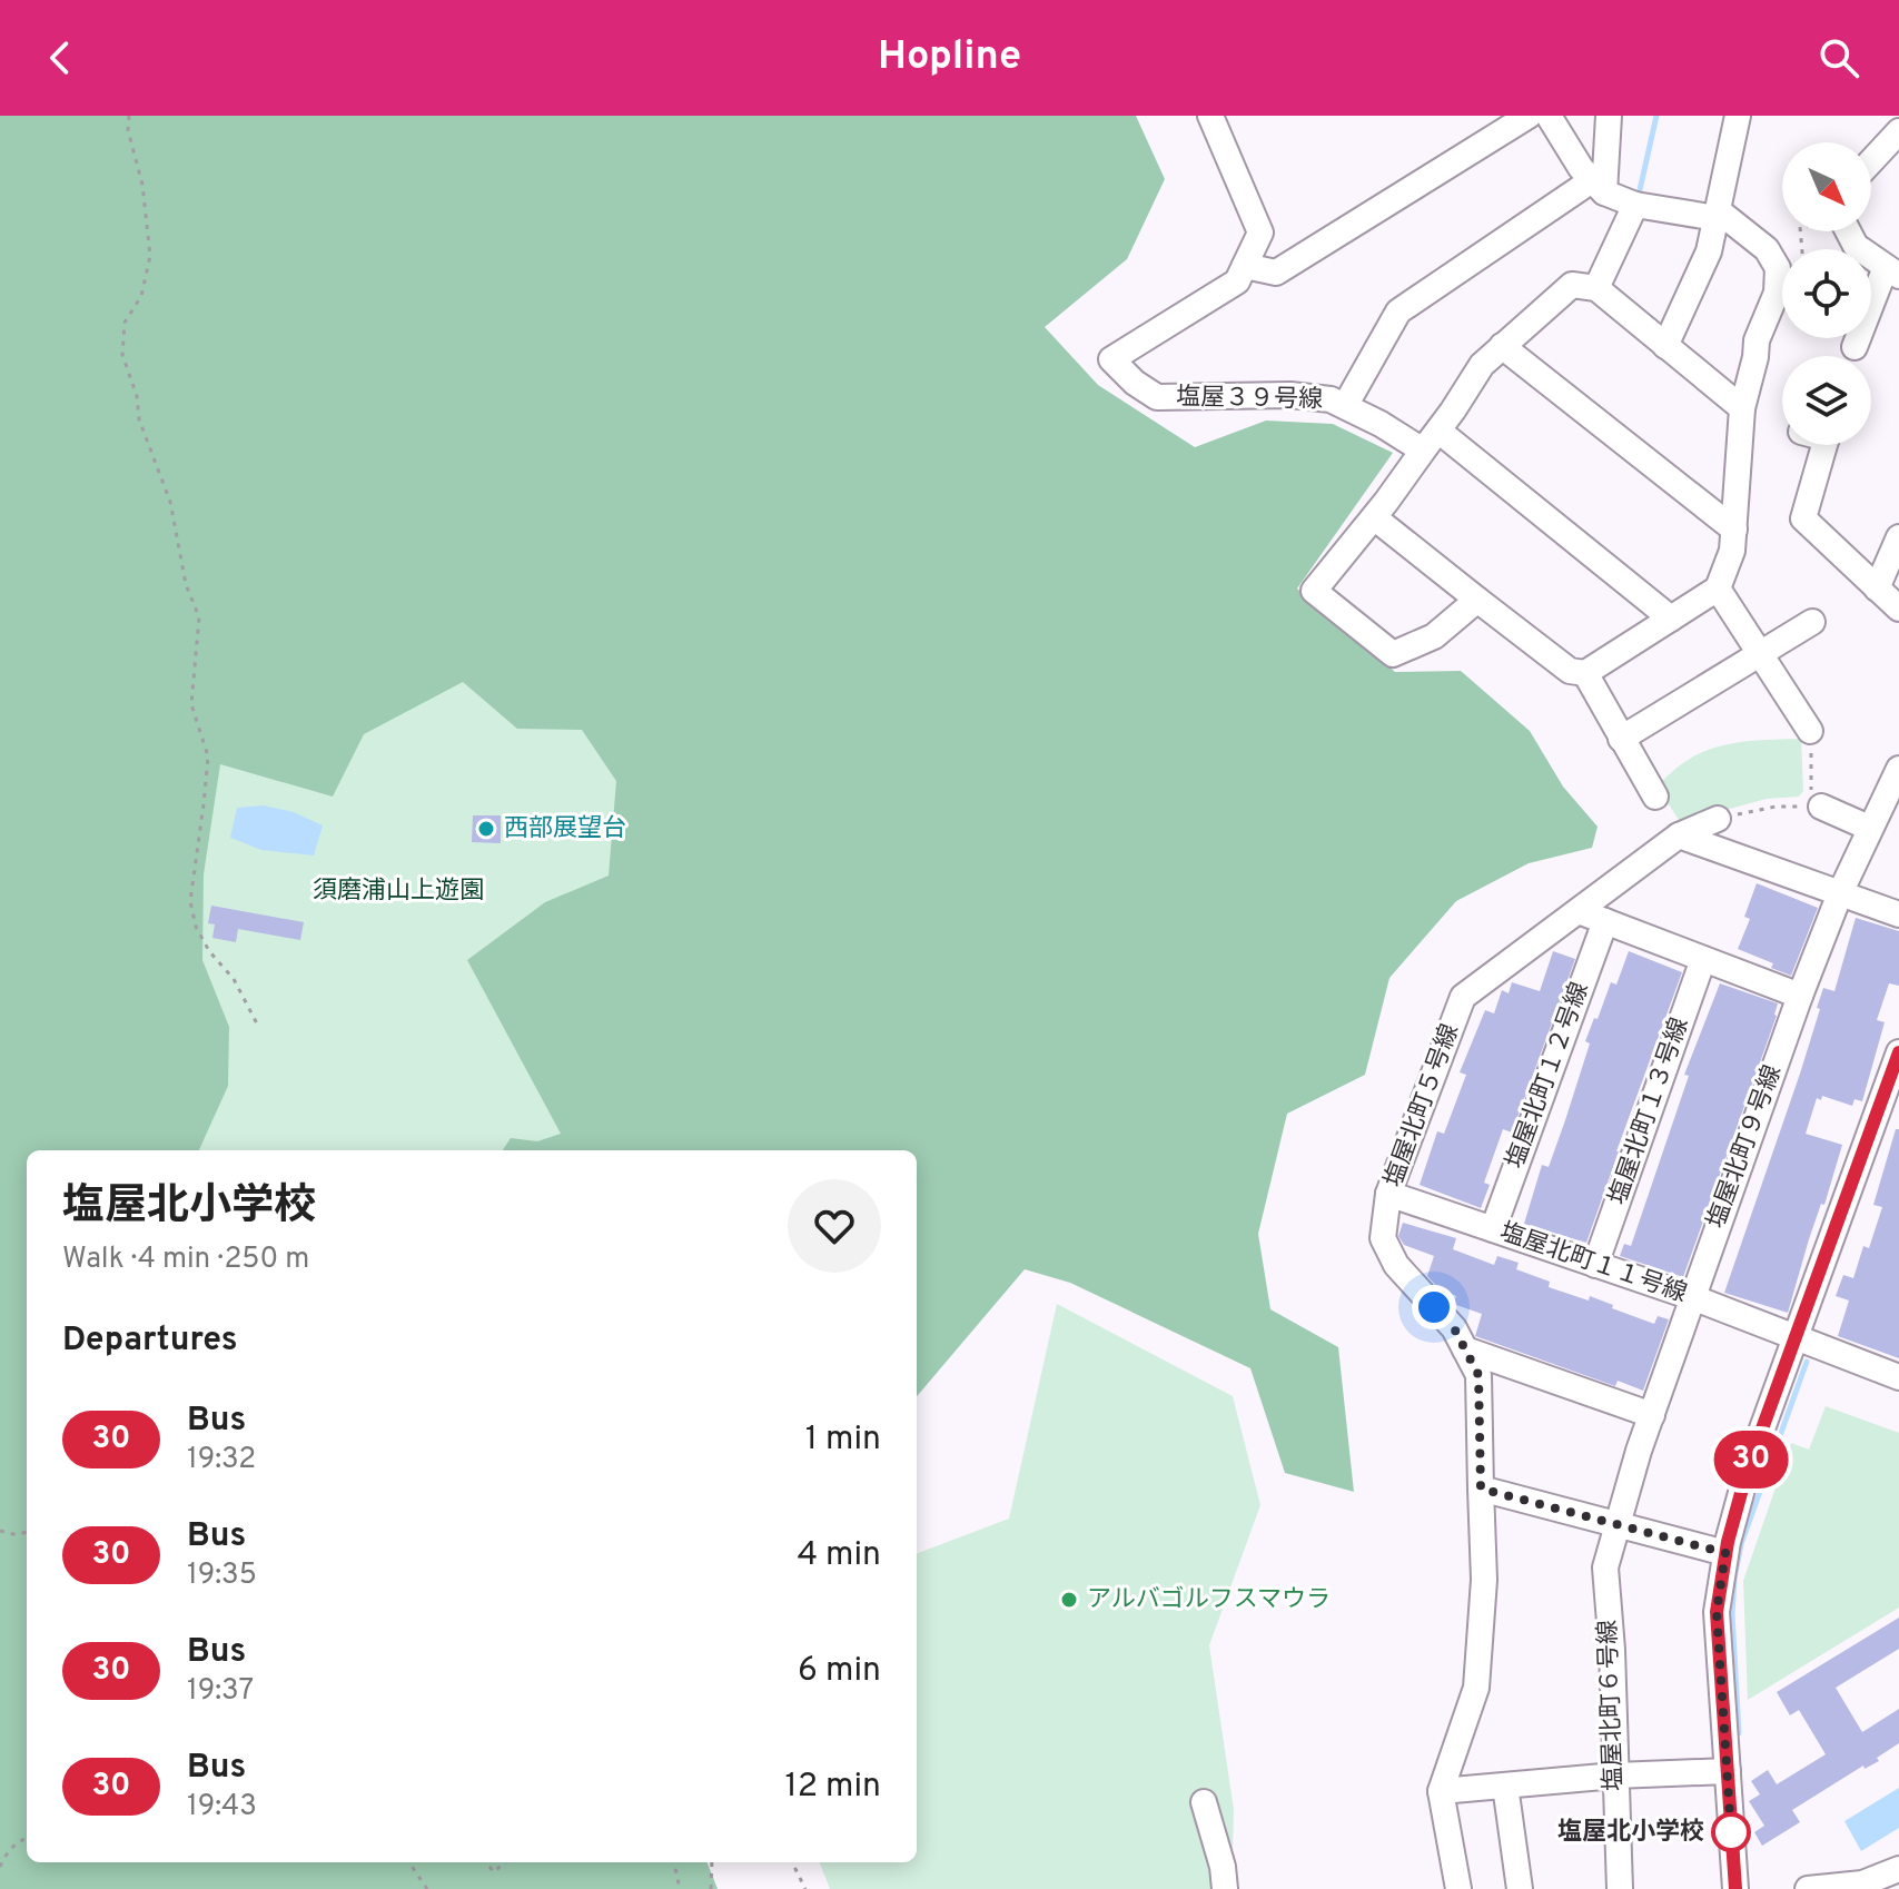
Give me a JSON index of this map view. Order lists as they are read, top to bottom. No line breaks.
{"streets":{"street":["塩屋３９号線","塩屋北町１２号線","塩屋北町５号線","塩屋北町１３号線","塩屋北町９号線","塩屋北町１１号線","塩屋北町６号線"]},"crossings":[["塩屋北町１２号線","塩屋北町１１号線"],["塩屋北町５号線","塩屋北町１１号線"],["塩屋北町１３号線","塩屋北町１１号線"],["塩屋北町９号線","塩屋北町１１号線"],["塩屋北町９号線","塩屋北町６号線"]],"parks":["須磨浦山上遊園"],"places":["西部展望台","アルバゴルフスマウラ","塩屋北小学校"],"lines":["bus line 30"],"north":"bottom right","page":{"header":"Hopline","on_map":"30","heading":[["塩屋北小学校","Walk · 4 min · 250 m"],"Departures"],"list":[{"mark":"30","name":"Bus","note":"19:32","value":"1 min"},{"mark":"30","name":"Bus","note":"19:35","value":"4 min"},{"mark":"30","name":"Bus","note":"19:37","value":"6 min"},{"mark":"30","name":"Bus","note":"19:43","value":"12 min"}]}}
